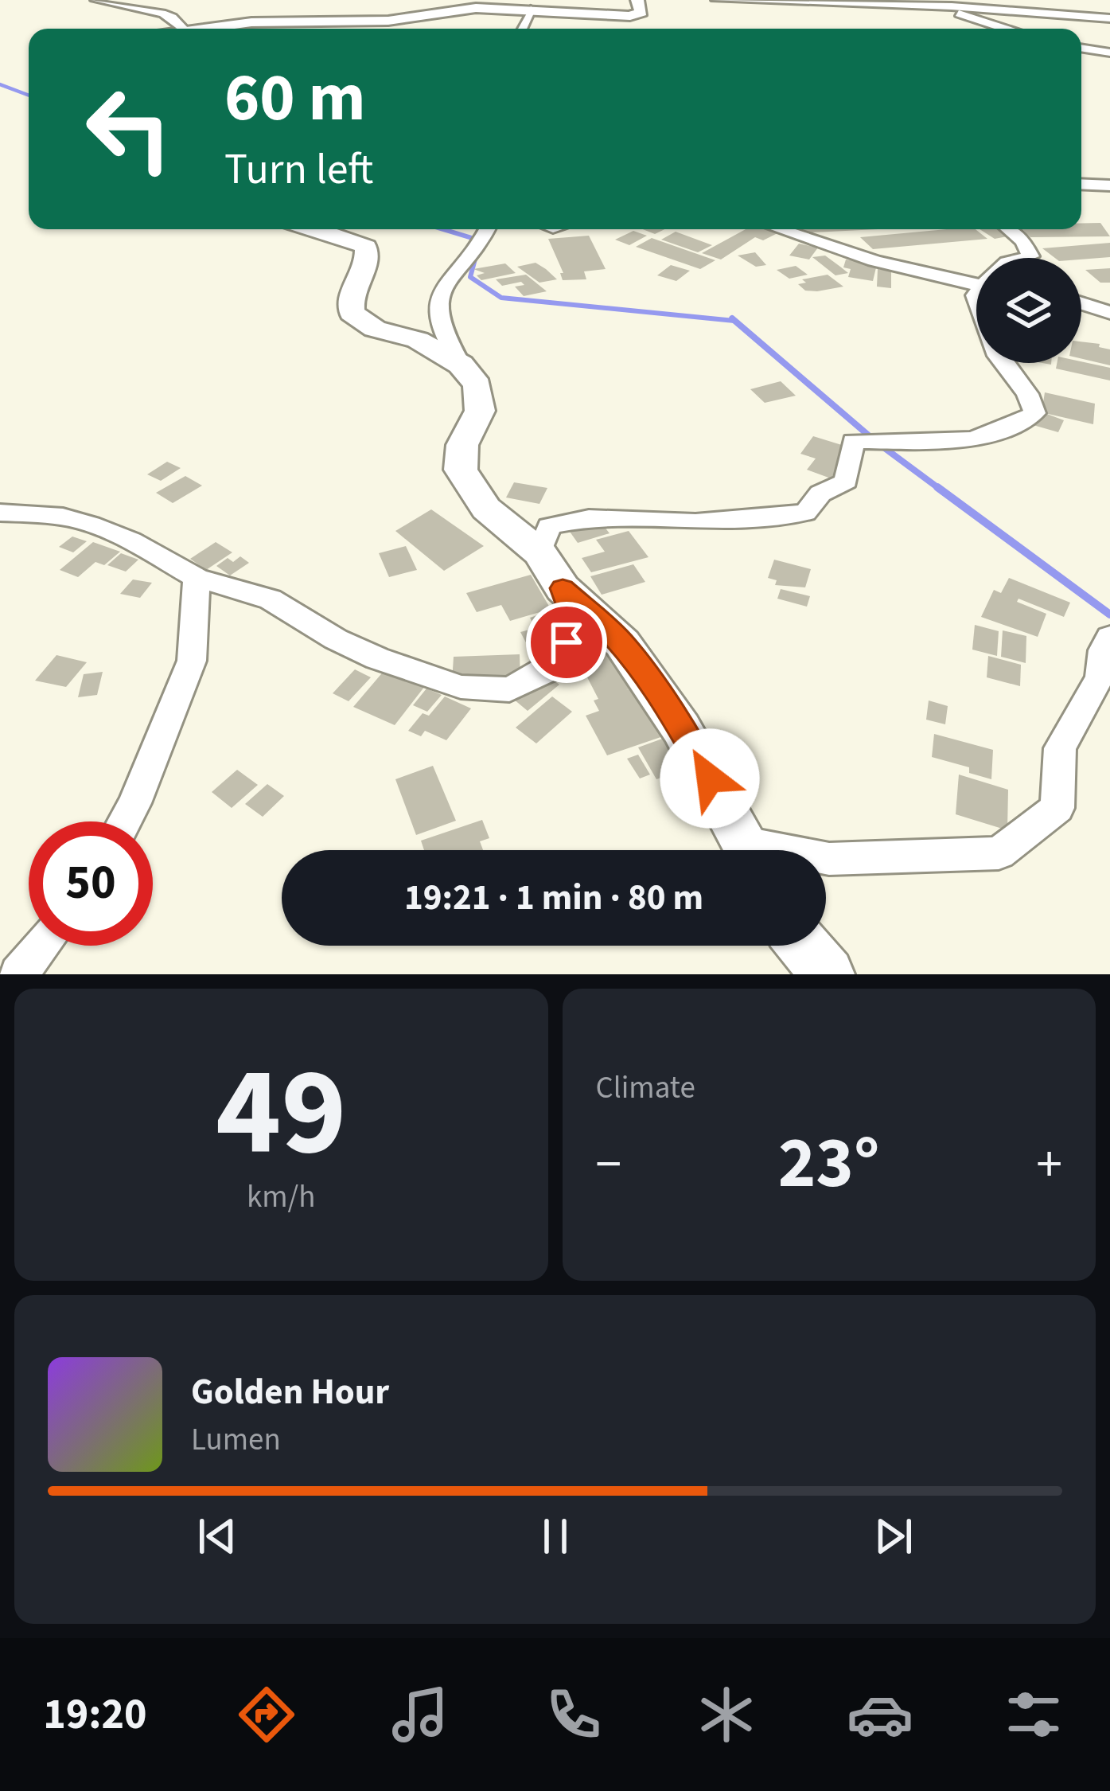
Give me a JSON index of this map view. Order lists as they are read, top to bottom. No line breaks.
{"page":{"turn":["60 m","Turn left"],"limit":"50","trip":"19:21 · 1 min · 80 m","tile":[["49","km/h"],"Climate"],"heat":["−","23°","+"],"song":["Golden Hour","Lumen"],"tabs":"19:20"}}
